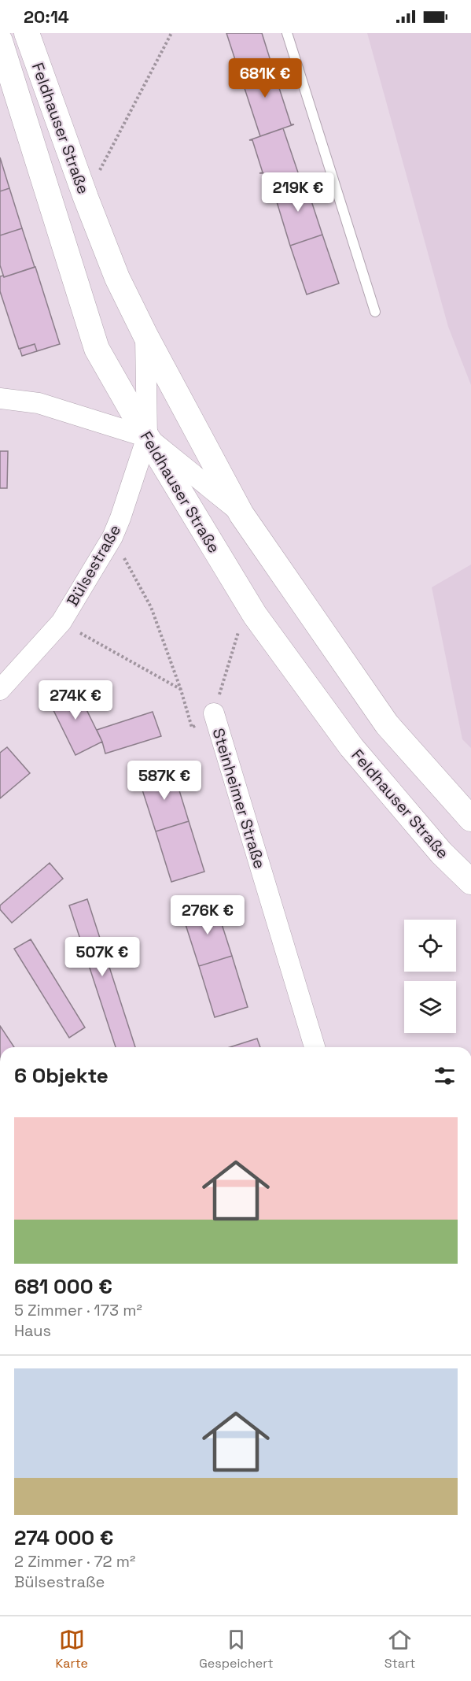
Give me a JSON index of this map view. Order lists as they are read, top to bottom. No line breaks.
{"streets":{"street":["Feldhauser Straße","Bülsestraße","Steinheimer Straße"]},"crossings":[["Feldhauser Straße","Bülsestraße"],["Bülsestraße","Steinheimer Straße"]],"page":{"status":"20:14","price":["681K €","219K €","274K €","587K €","276K €","507K €"],"heading":"6 Objekte","list":[{"name":"681 000 €","note":"5 Zimmer · 173 m² · Haus"},{"name":"274 000 €","note":"2 Zimmer · 72 m² · Bülsestraße"}],"tabs":["Karte","Gespeichert","Start"]}}
